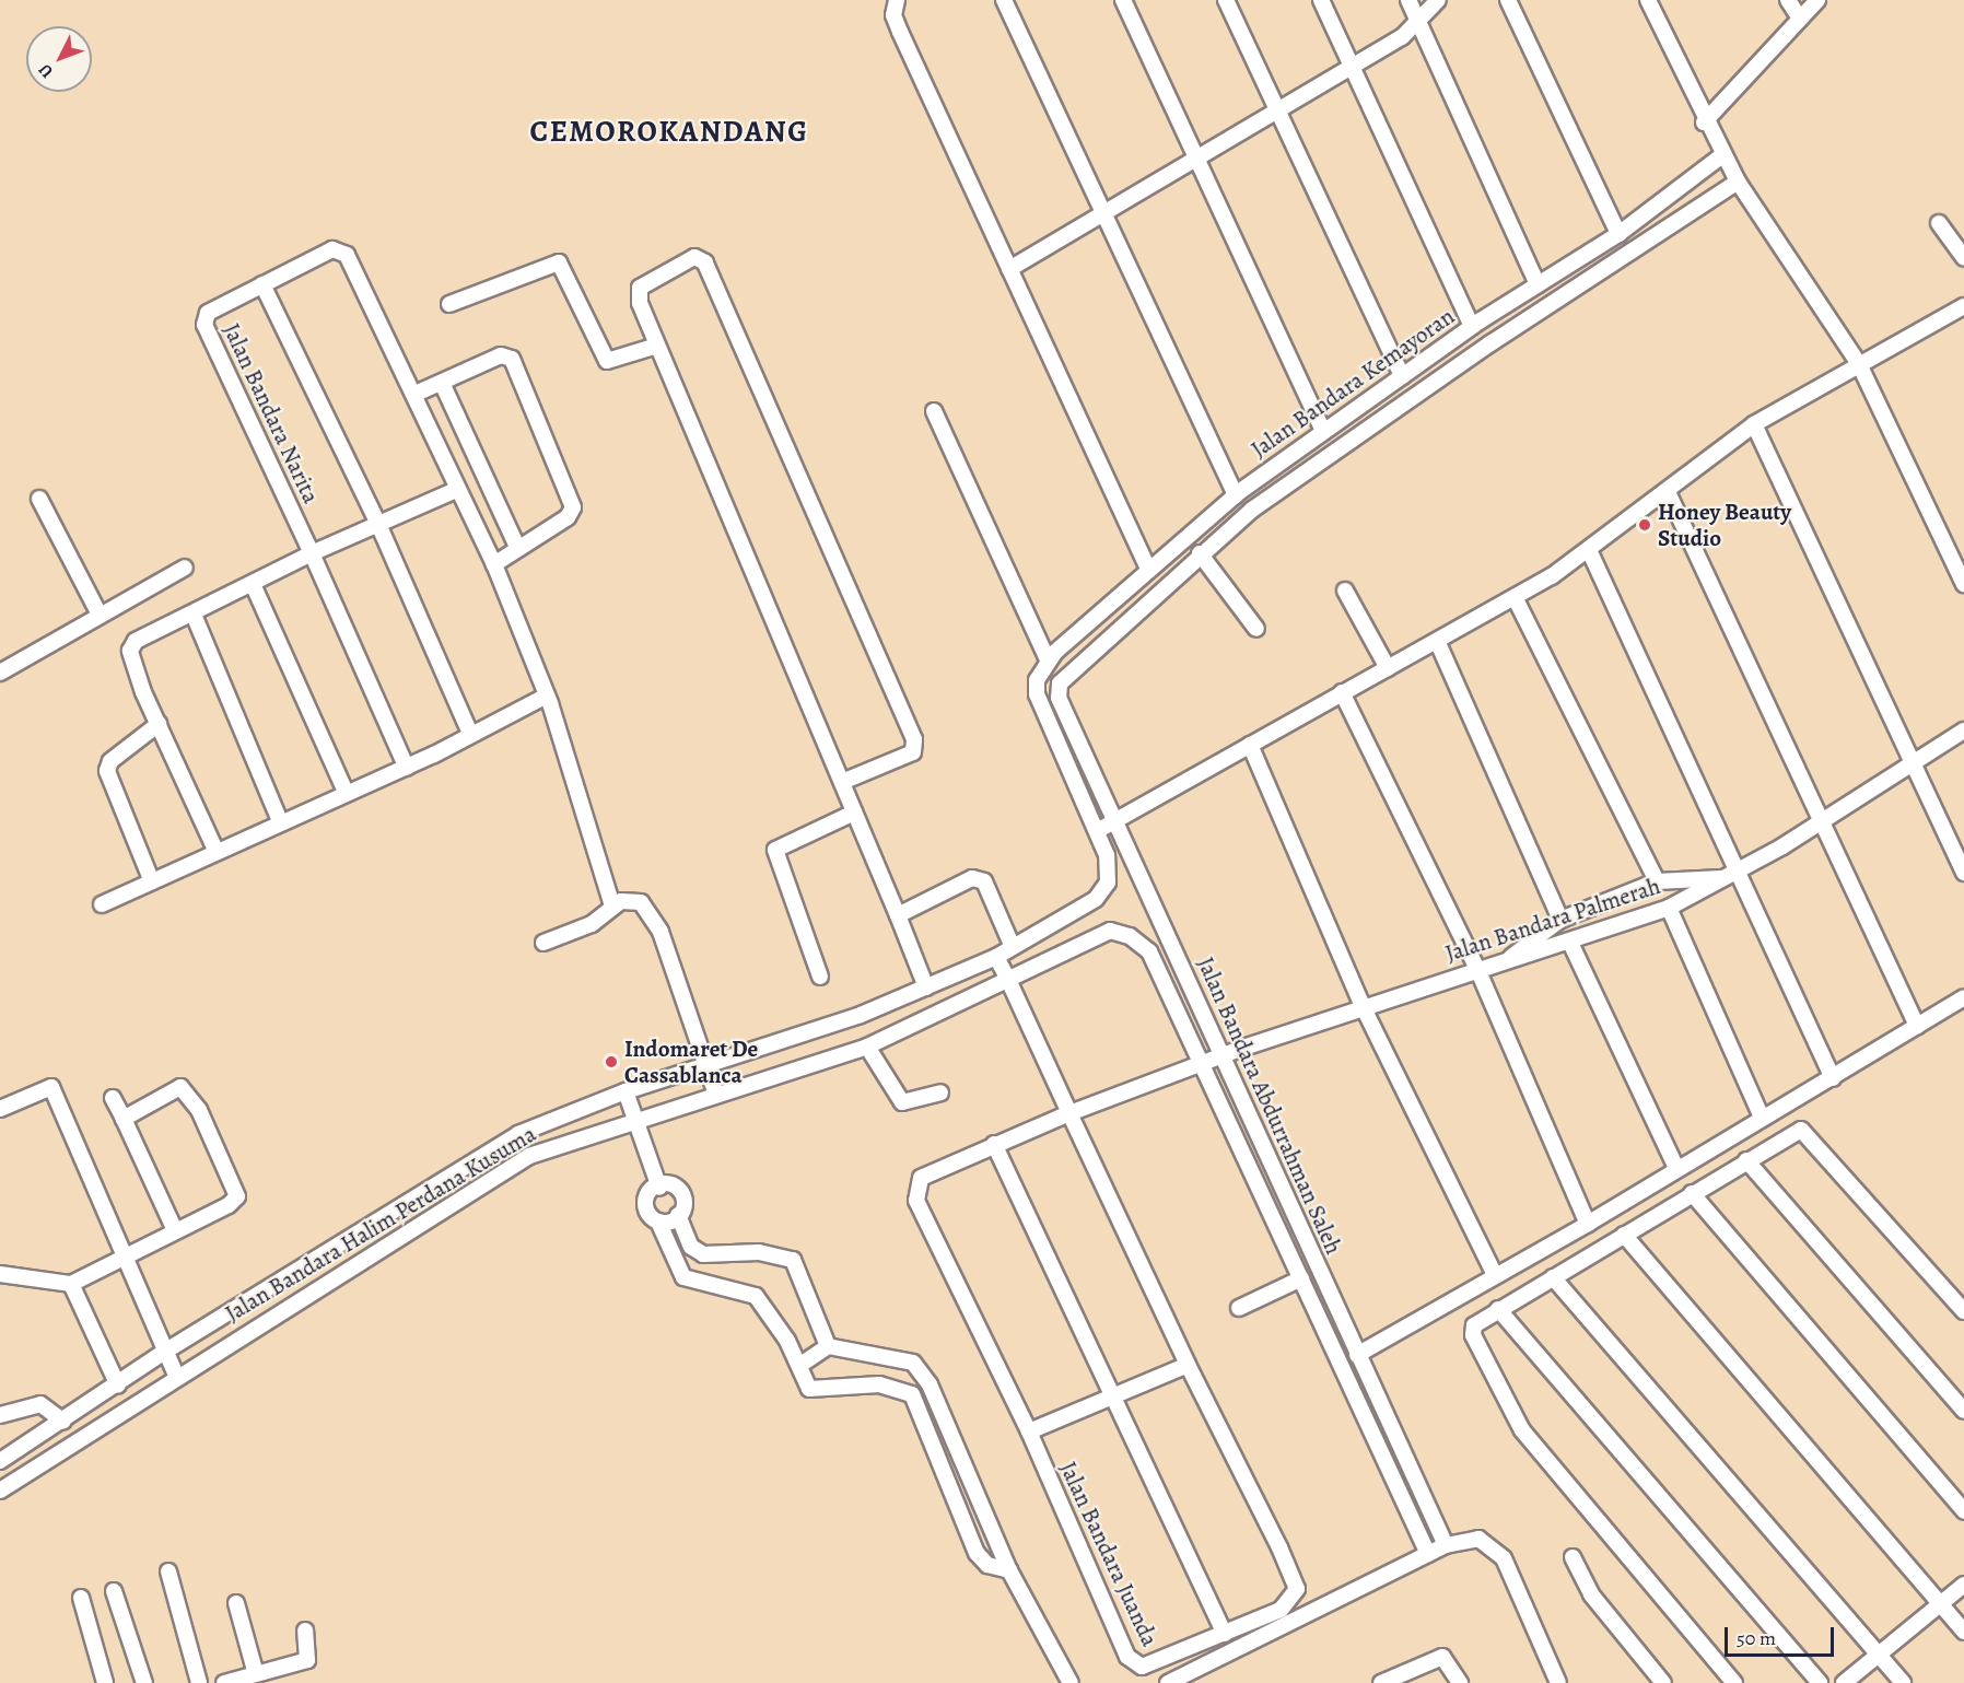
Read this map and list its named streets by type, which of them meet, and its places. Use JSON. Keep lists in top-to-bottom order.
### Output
{
  "streets": {
    "street": [
      "Jalan Bandara Kemayoran",
      "Jalan Bandara Narita",
      "Jalan Bandara Palmerah",
      "Jalan Bandara Abdurrahman Saleh",
      "Jalan Bandara Halim Perdana Kusuma",
      "Jalan Bandara Juanda"
    ]
  },
  "crossings": [
    ["Jalan Bandara Kemayoran", "Jalan Bandara Abdurrahman Saleh"],
    ["Jalan Bandara Palmerah", "Jalan Bandara Abdurrahman Saleh"],
    ["Jalan Bandara Palmerah", "Jalan Bandara Juanda"],
    ["Jalan Bandara Abdurrahman Saleh", "Jalan Bandara Halim Perdana Kusuma"],
    ["Jalan Bandara Abdurrahman Saleh", "Jalan Bandara Juanda"],
    ["Jalan Bandara Halim Perdana Kusuma", "Jalan Bandara Juanda"]
  ],
  "districts": ["CEMOROKANDANG"],
  "places": ["Honey Beauty Studio", "Indomaret De Cassablanca"],
  "scale_bar": "50 m",
  "north": "bottom left"
}
